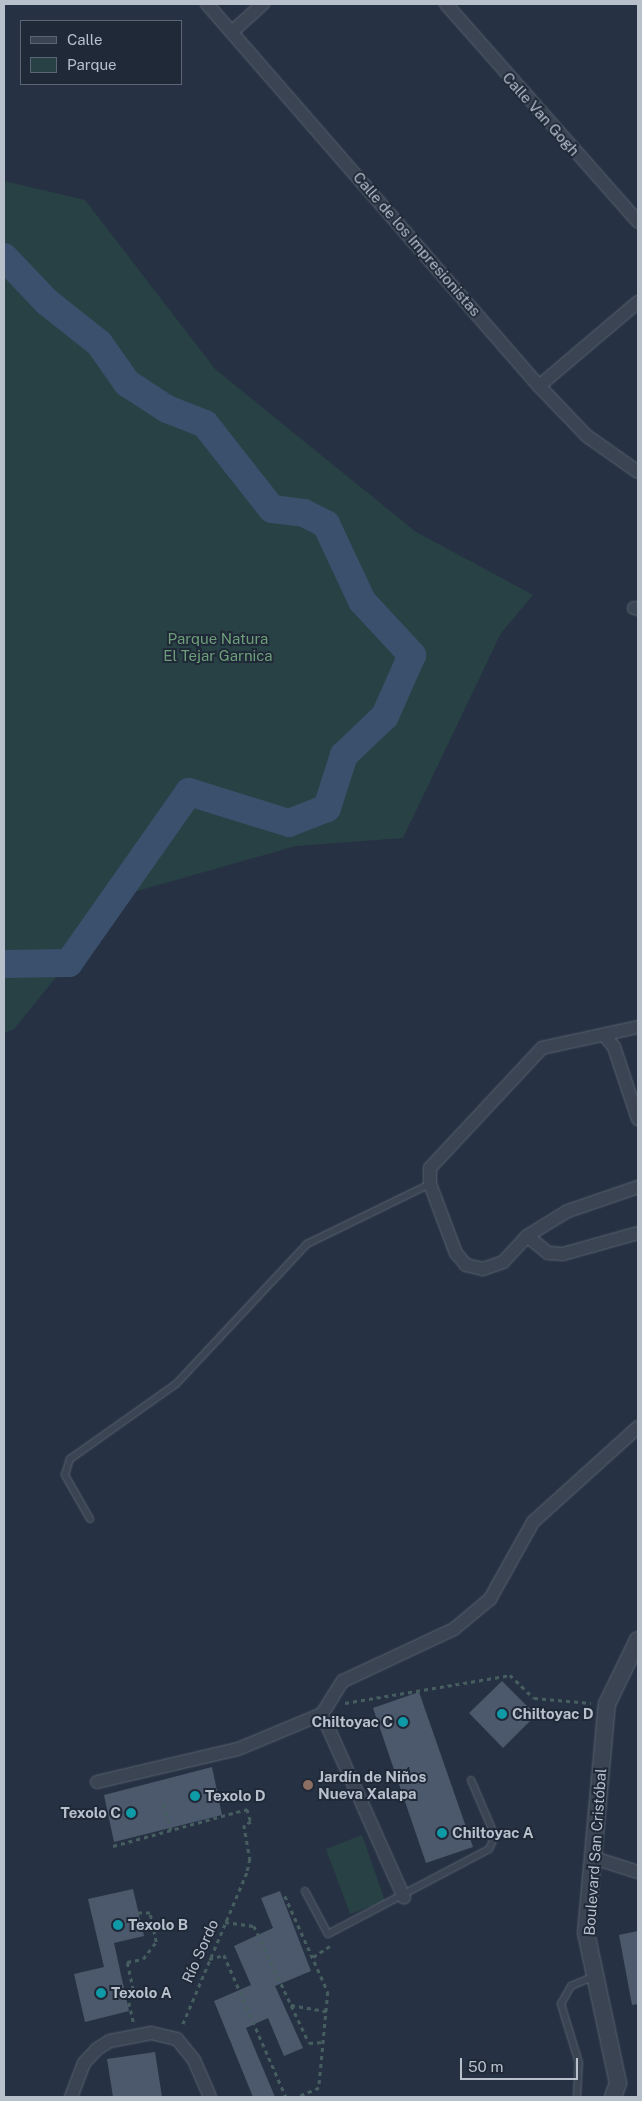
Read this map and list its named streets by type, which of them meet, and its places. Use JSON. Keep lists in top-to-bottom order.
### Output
{
  "streets": {
    "street": ["Calle Van Gogh", "Calle de los Impresionistas", "Boulevard San Cristóbal"],
    "path": ["Río Sordo"]
  },
  "parks": ["Parque Natura El Tejar Garnica"],
  "places": [
    "Chiltoyac D",
    "Chiltoyac C",
    "Jardín de Niños Nueva Xalapa",
    "Texolo D",
    "Texolo C",
    "Chiltoyac A",
    "Texolo B",
    "Texolo A"
  ],
  "legend": ["Calle", "Parque"],
  "scale_bar": "50 m"
}
